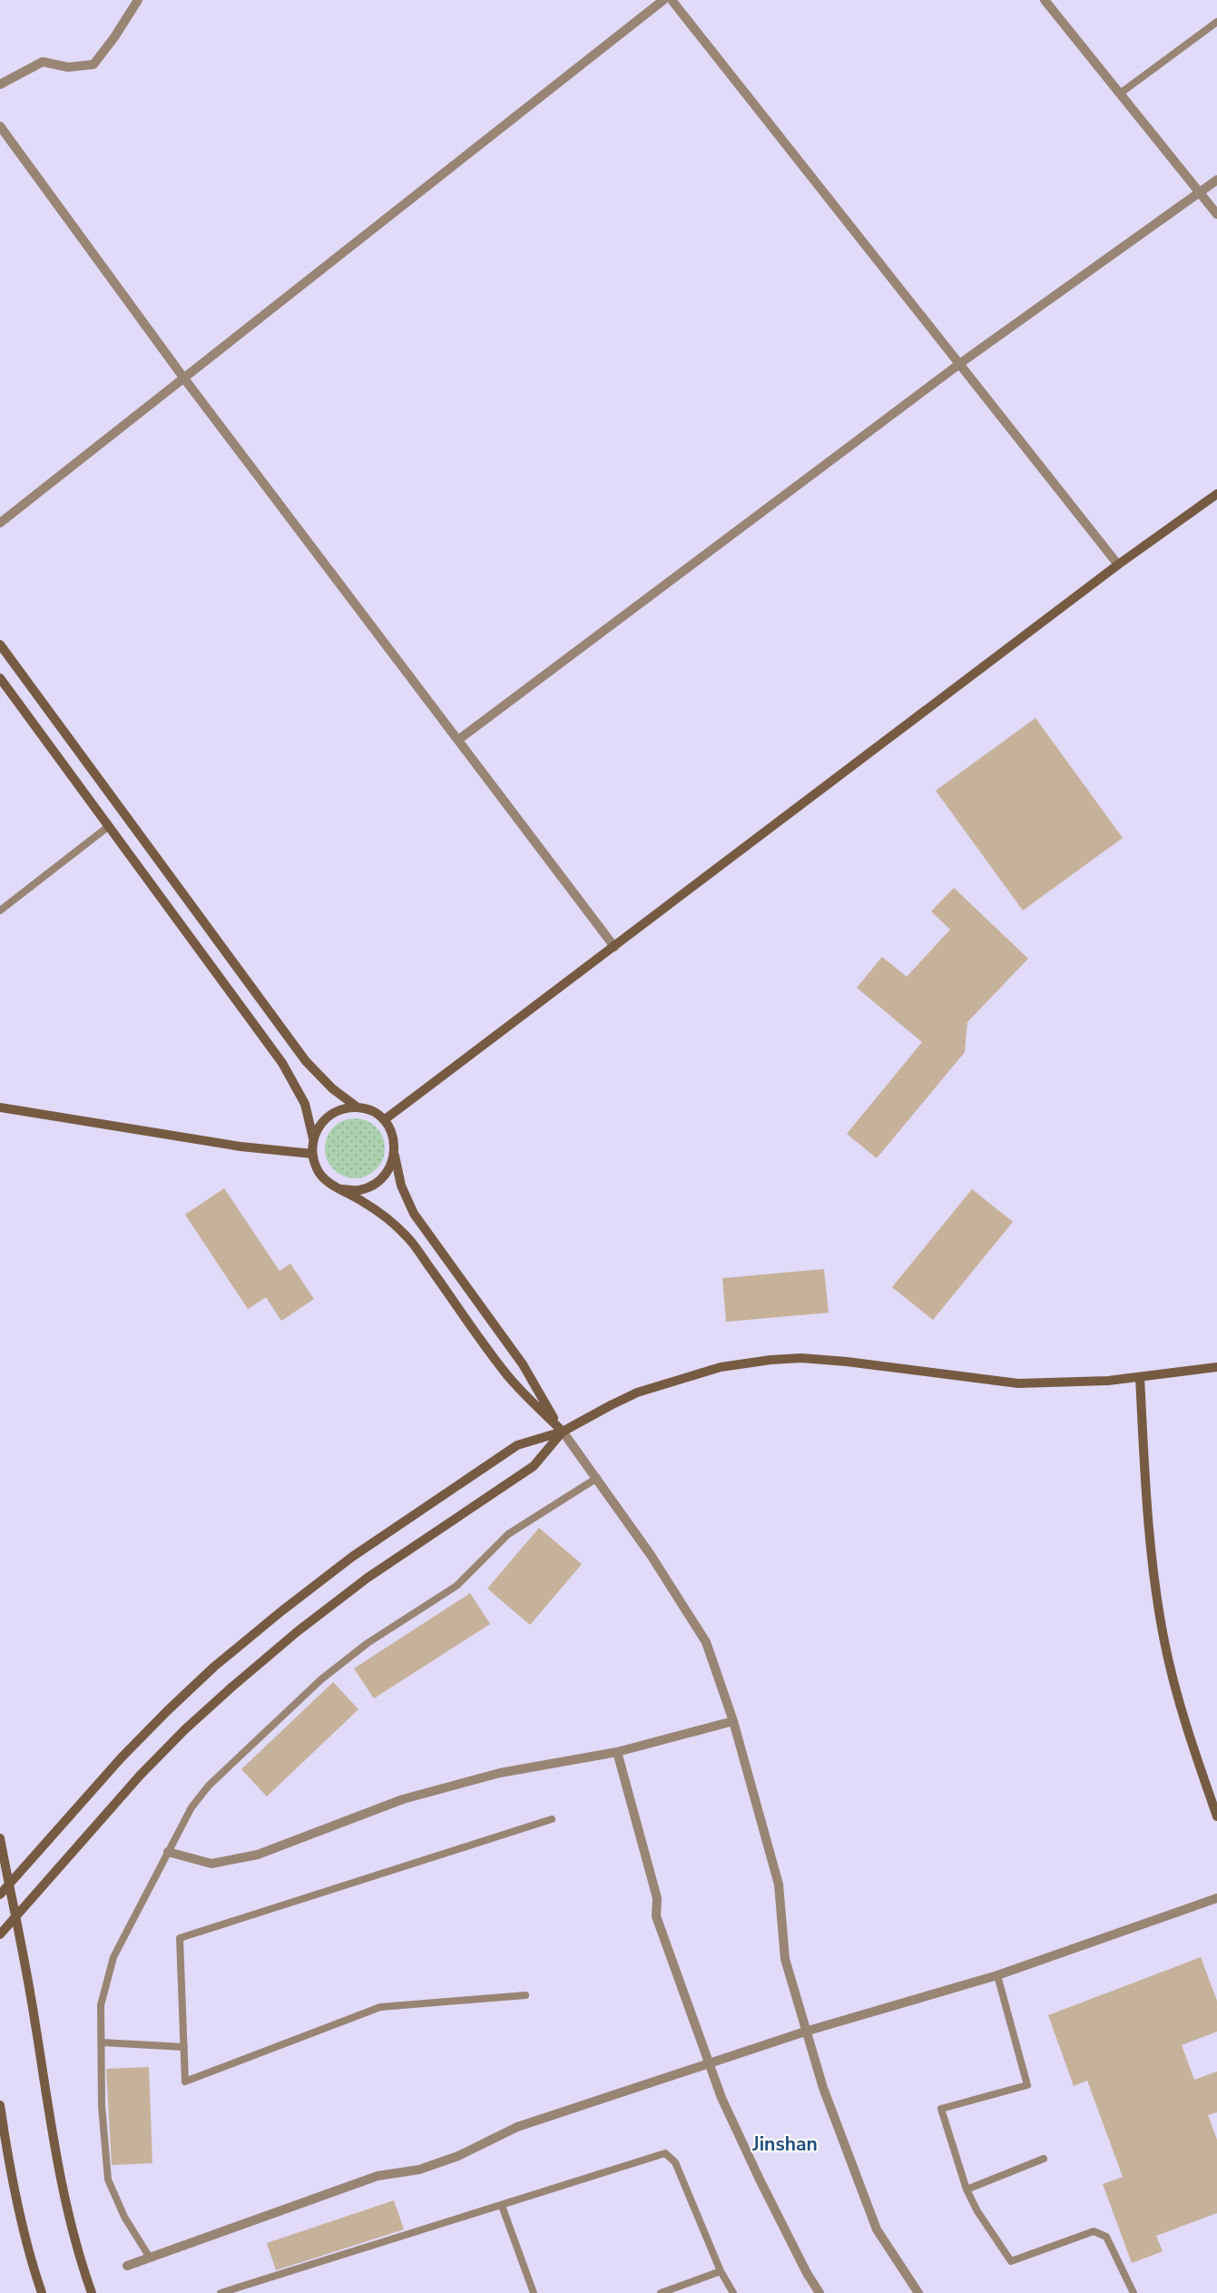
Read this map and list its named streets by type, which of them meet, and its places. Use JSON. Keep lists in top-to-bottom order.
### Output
{
  "districts": ["Jinshan"]
}
